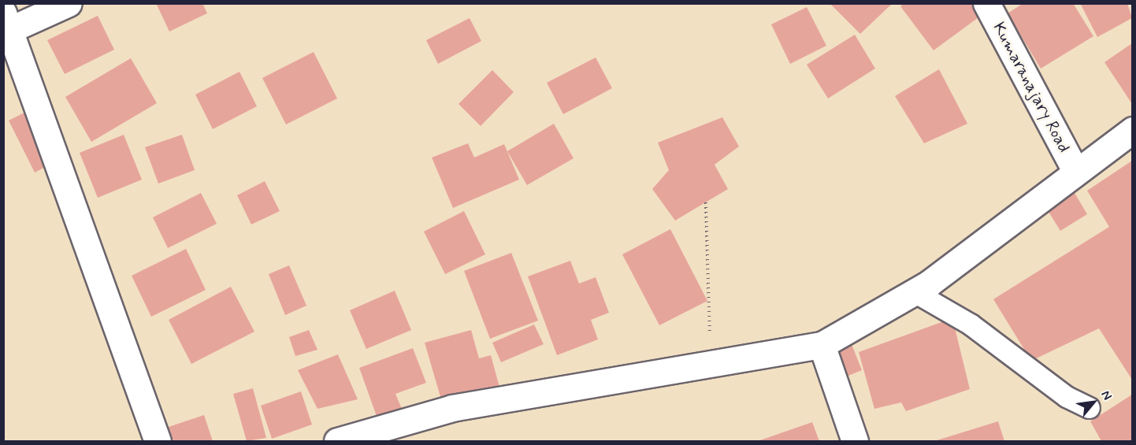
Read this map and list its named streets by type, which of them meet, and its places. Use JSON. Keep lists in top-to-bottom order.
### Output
{
  "streets": {
    "street": ["Kumaranajary Road"]
  },
  "north": "top right"
}
